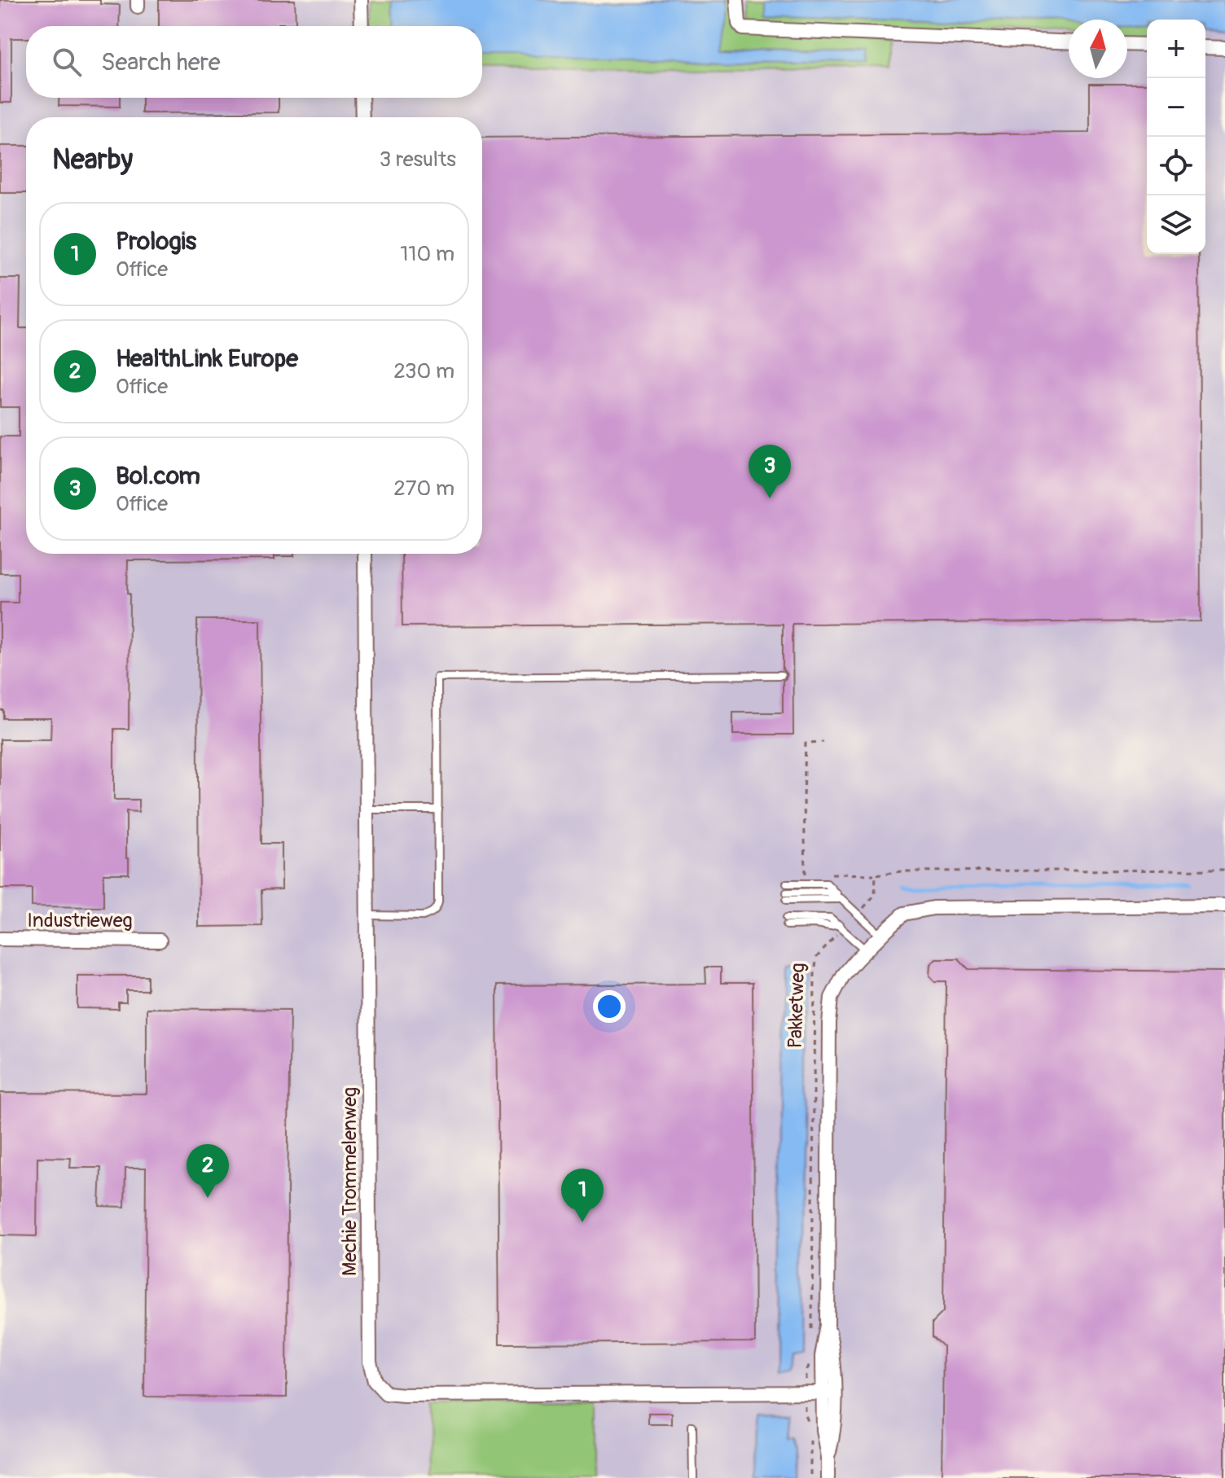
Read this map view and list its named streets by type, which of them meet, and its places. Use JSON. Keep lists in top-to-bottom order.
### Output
{
  "streets": {
    "street": ["Industrieweg", "Pakketweg", "Mechie Trommelenweg"]
  },
  "crossings": [
    ["Pakketweg", "Mechie Trommelenweg"]
  ],
  "north": "top",
  "page": {
    "map_buttons": ["+", "−"],
    "search": "Search here",
    "heading": ["Nearby", "3 results"],
    "list": [
      {
        "mark": "1",
        "name": "Prologis",
        "note": "Office",
        "value": "110 m"
      },
      {
        "mark": "2",
        "name": "HealthLink Europe",
        "note": "Office",
        "value": "230 m"
      },
      {
        "mark": "3",
        "name": "Bol.com",
        "note": "Office",
        "value": "270 m"
      }
    ],
    "pins": ["3", "2", "1"]
  }
}
